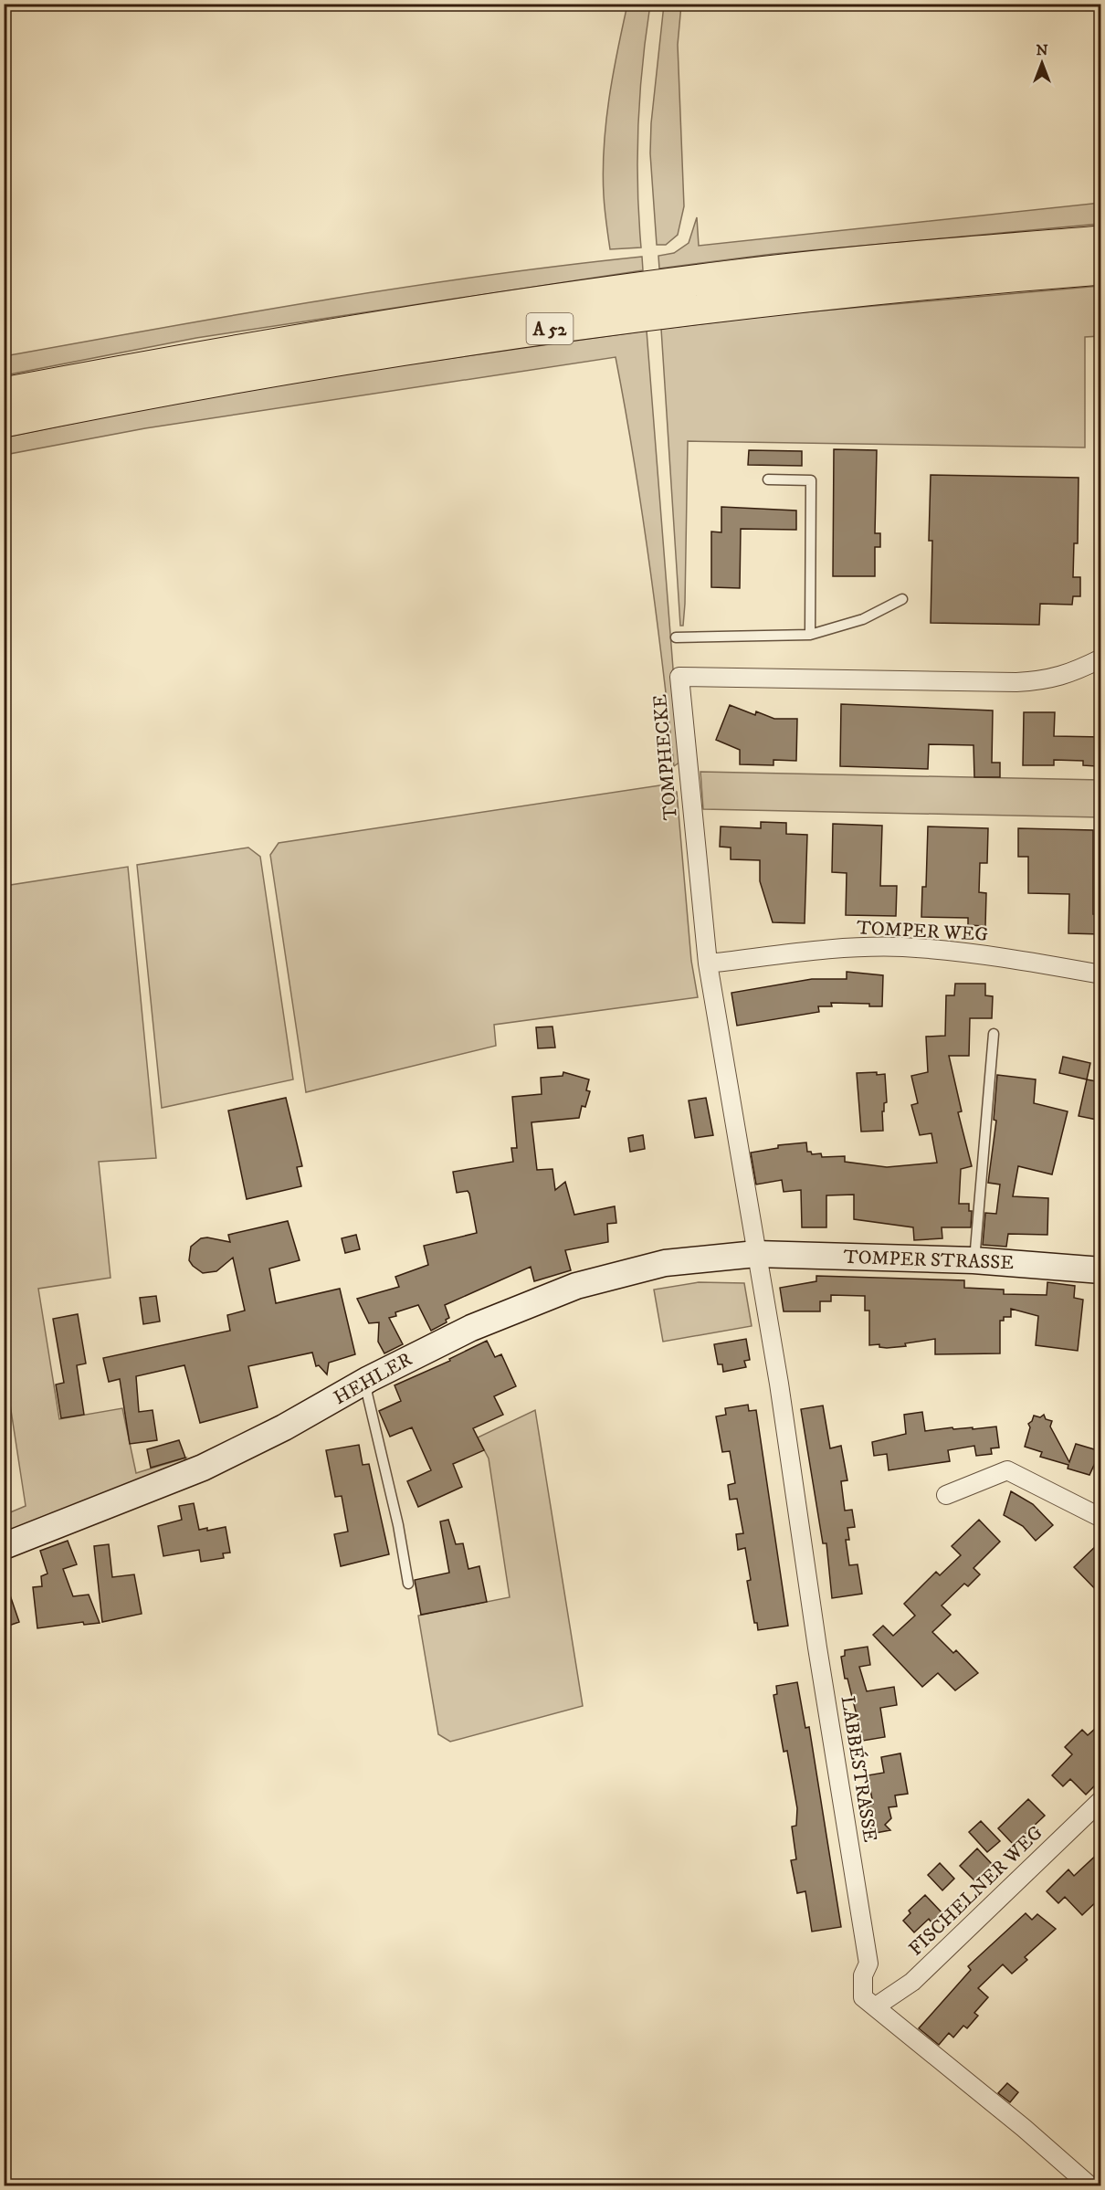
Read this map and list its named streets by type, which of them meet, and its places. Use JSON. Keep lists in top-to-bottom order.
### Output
{
  "streets": {
    "highway": ["A 52"],
    "main road": ["TOMPER STRASSE", "HEHLER"],
    "street": [
      "TOMPHECKE",
      "TOMPER WEG",
      "LABBÉSTRASSE",
      "FISCHELNER WEG"
    ]
  },
  "crossings": [
    ["TOMPHECKE", "TOMPER WEG"],
    ["TOMPHECKE", "TOMPER STRASSE"],
    ["TOMPHECKE", "HEHLER"],
    ["TOMPHECKE", "LABBÉSTRASSE"],
    ["TOMPER STRASSE", "HEHLER"],
    ["TOMPER STRASSE", "LABBÉSTRASSE"],
    ["HEHLER", "LABBÉSTRASSE"],
    ["LABBÉSTRASSE", "FISCHELNER WEG"]
  ],
  "north": "top"
}
